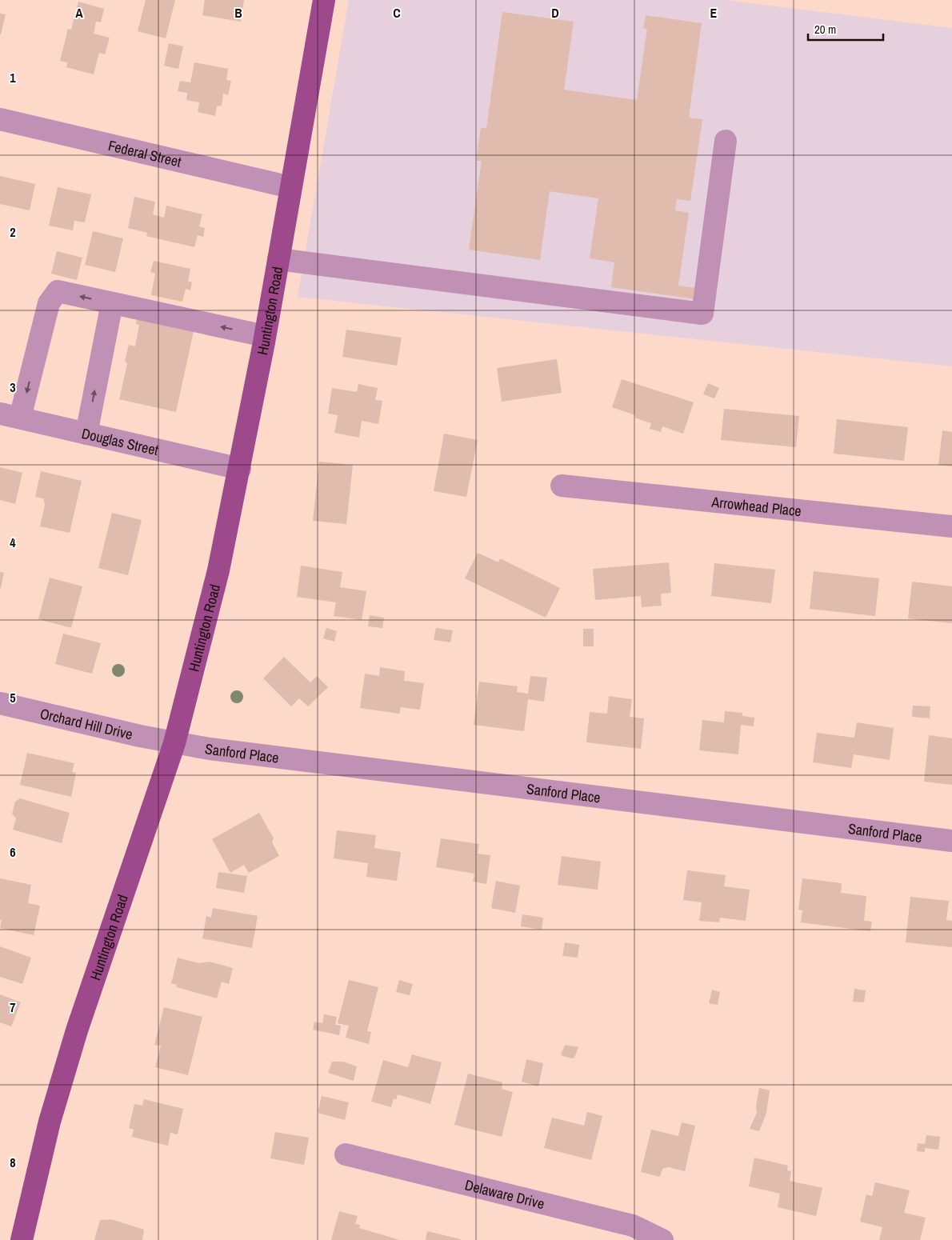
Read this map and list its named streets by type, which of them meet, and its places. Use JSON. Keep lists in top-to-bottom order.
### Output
{
  "streets": {
    "main road": ["Huntington Road"],
    "street": [
      "Federal Street",
      "Douglas Street",
      "Arrowhead Place",
      "Orchard Hill Drive",
      "Sanford Place",
      "Delaware Drive"
    ]
  },
  "crossings": [
    ["Federal Street", "Huntington Road"],
    ["Huntington Road", "Douglas Street"],
    ["Huntington Road", "Orchard Hill Drive"],
    ["Huntington Road", "Sanford Place"],
    ["Orchard Hill Drive", "Sanford Place"]
  ],
  "scale_bar": "20 m",
  "grid": {
    "columns": [
      "A",
      "B",
      "C",
      "D",
      "E"
    ],
    "rows": [
      "1",
      "2",
      "3",
      "4",
      "5",
      "6",
      "7",
      "8"
    ]
  }
}
